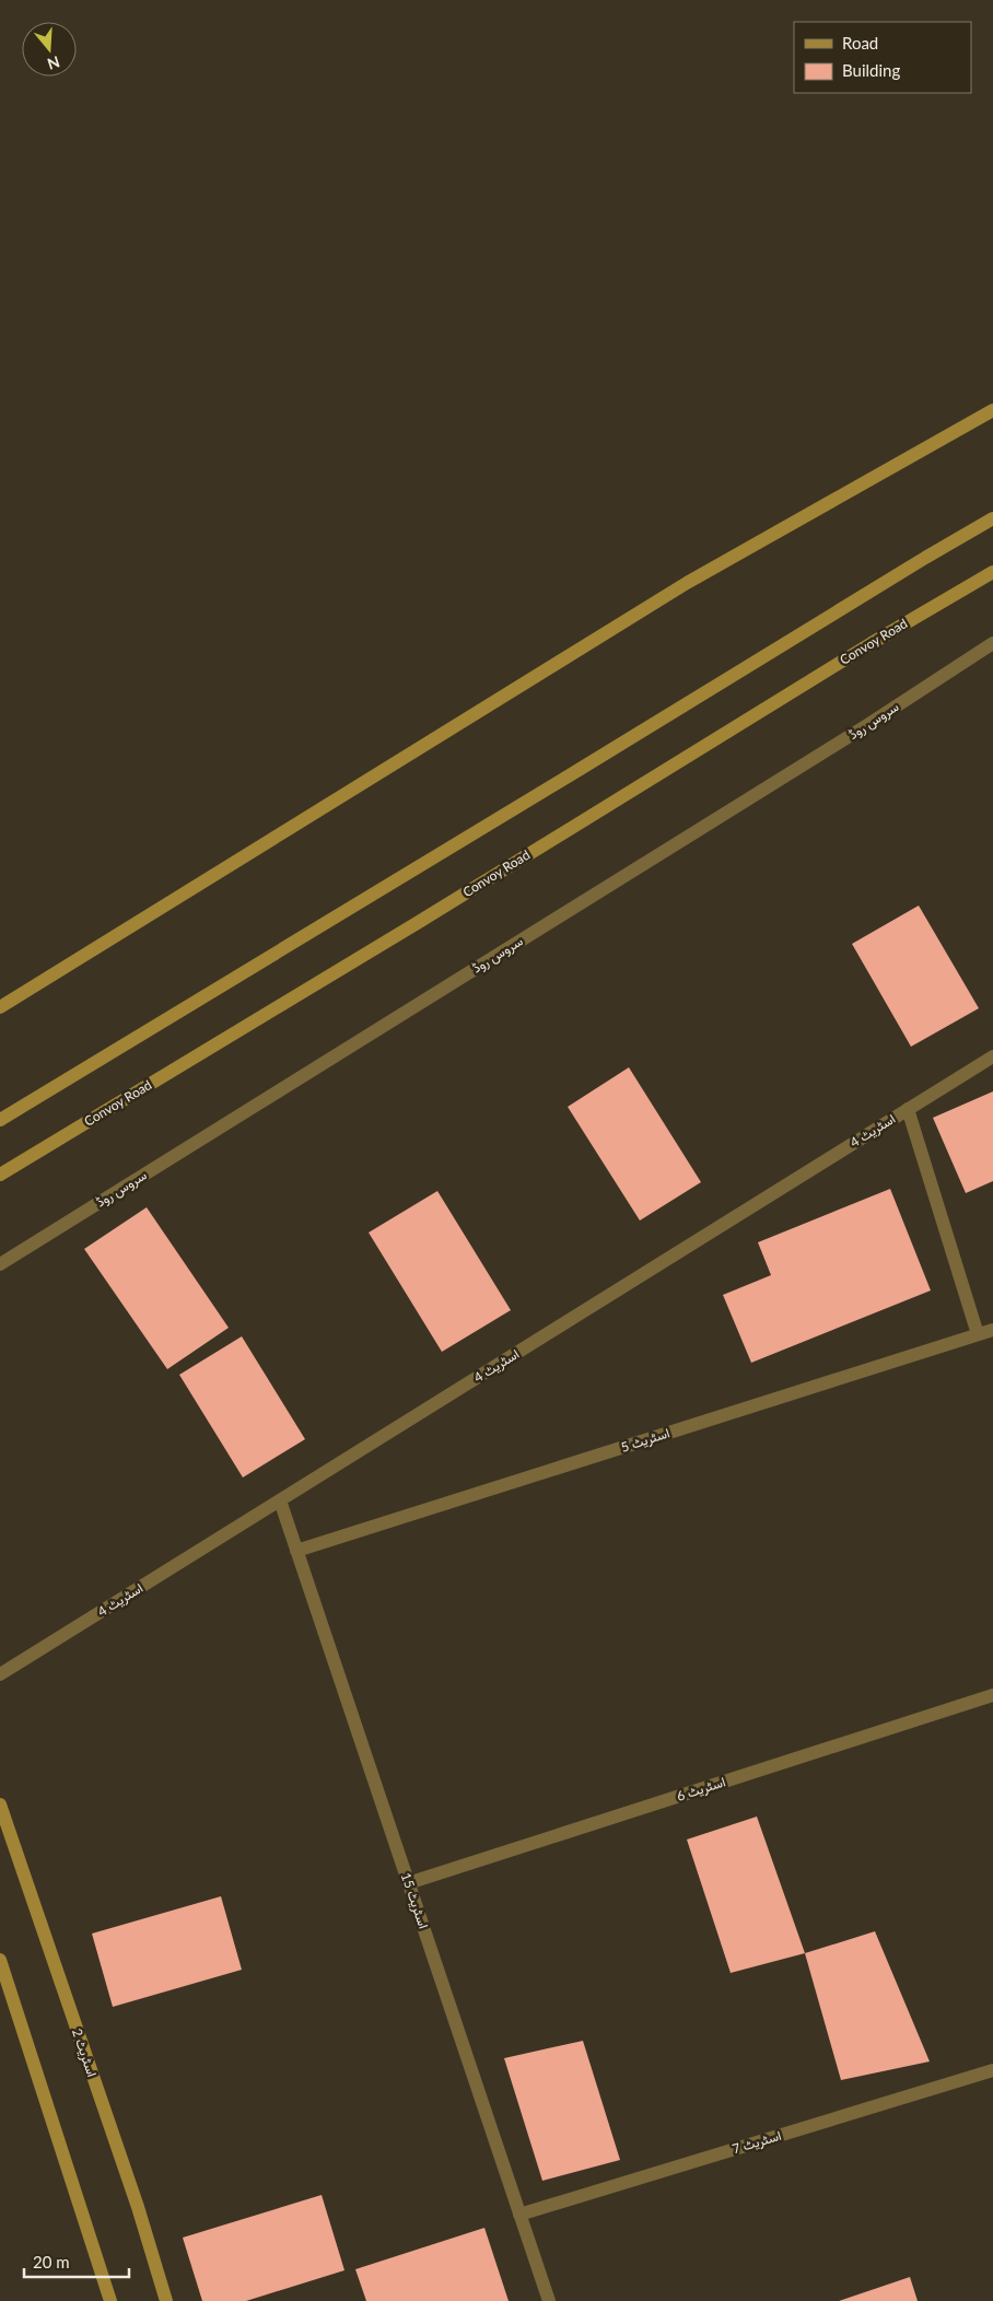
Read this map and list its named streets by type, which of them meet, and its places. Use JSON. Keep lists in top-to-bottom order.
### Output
{
  "streets": {
    "street": [
      "Convoy Road",
      "سروس روڈ",
      "اسٹریٹ 4",
      "اسٹریٹ 5",
      "اسٹریٹ 6",
      "اسٹریٹ 15",
      "اسٹریٹ 2",
      "اسٹریٹ 7"
    ]
  },
  "crossings": [
    ["اسٹریٹ 4", "اسٹریٹ 15"],
    ["اسٹریٹ 5", "اسٹریٹ 15"],
    ["اسٹریٹ 6", "اسٹریٹ 15"],
    ["اسٹریٹ 15", "اسٹریٹ 7"]
  ],
  "legend": ["Road", "Building"],
  "scale_bar": "20 m",
  "north": "bottom"
}
